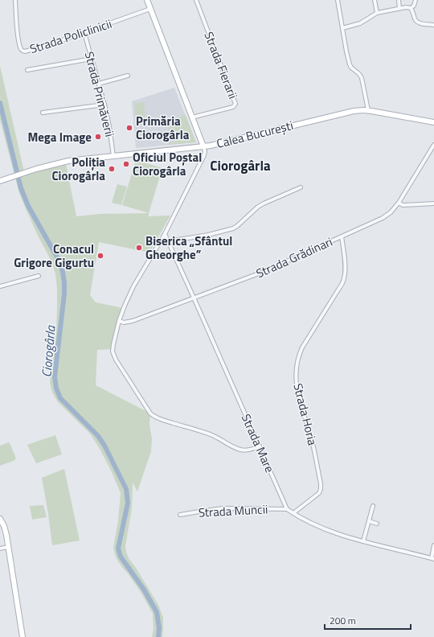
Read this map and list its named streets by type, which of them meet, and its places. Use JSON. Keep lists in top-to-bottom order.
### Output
{
  "streets": {
    "main road": ["Calea București"],
    "street": [
      "Strada Policlinicii",
      "Strada Fierarii",
      "Strada Primăverii",
      "Strada Grădinari",
      "Strada Horia",
      "Strada Mare",
      "Strada Muncii"
    ]
  },
  "crossings": [
    ["Strada Policlinicii", "Strada Primăverii"],
    ["Strada Primăverii", "Calea București"],
    ["Strada Grădinari", "Strada Horia"],
    ["Strada Grădinari", "Strada Mare"],
    ["Strada Mare", "Strada Muncii"]
  ],
  "districts": ["Ciorogârla"],
  "water": ["Ciorogârla"],
  "places": [
    "Primăria Ciorogârla",
    "Mega Image",
    "Oficiul Poștal Ciorogârla",
    "Poliția Ciorogârla",
    "Biserica „Sfântul Gheorghe”",
    "Conacul Grigore Gigurtu"
  ],
  "scale_bar": "200 m"
}
